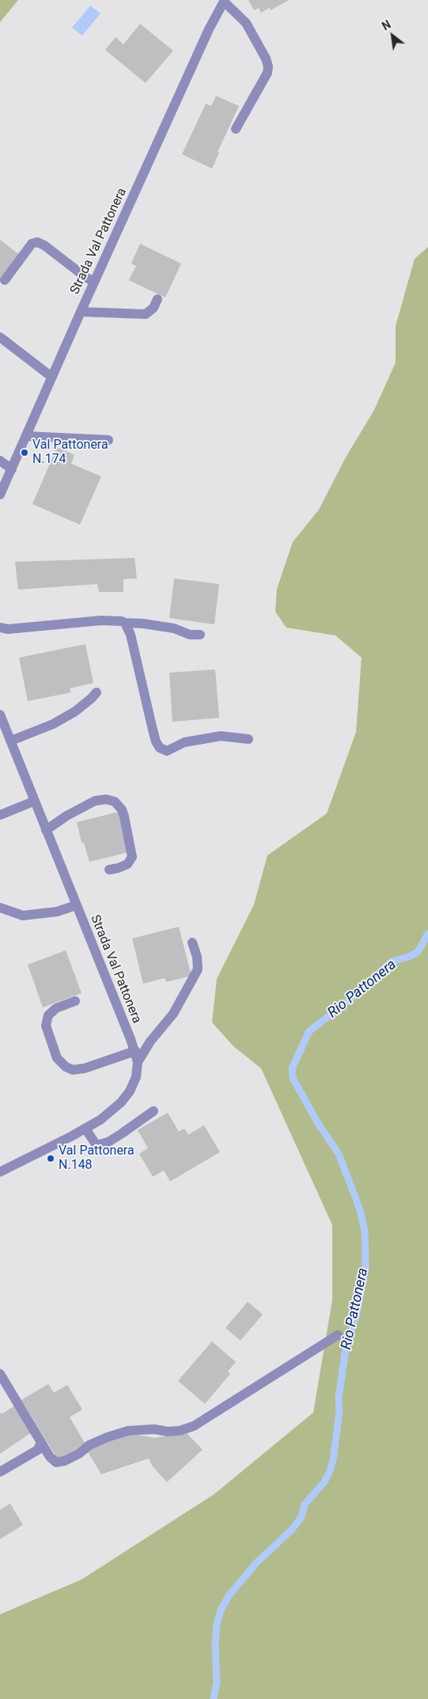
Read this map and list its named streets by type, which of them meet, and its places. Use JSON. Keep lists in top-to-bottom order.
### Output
{
  "streets": {
    "street": ["Strada Val Pattonera"]
  },
  "water": ["Rio Pattonera"],
  "places": ["Val Pattonera N.174", "Val Pattonera N.148"],
  "north": "top left"
}
